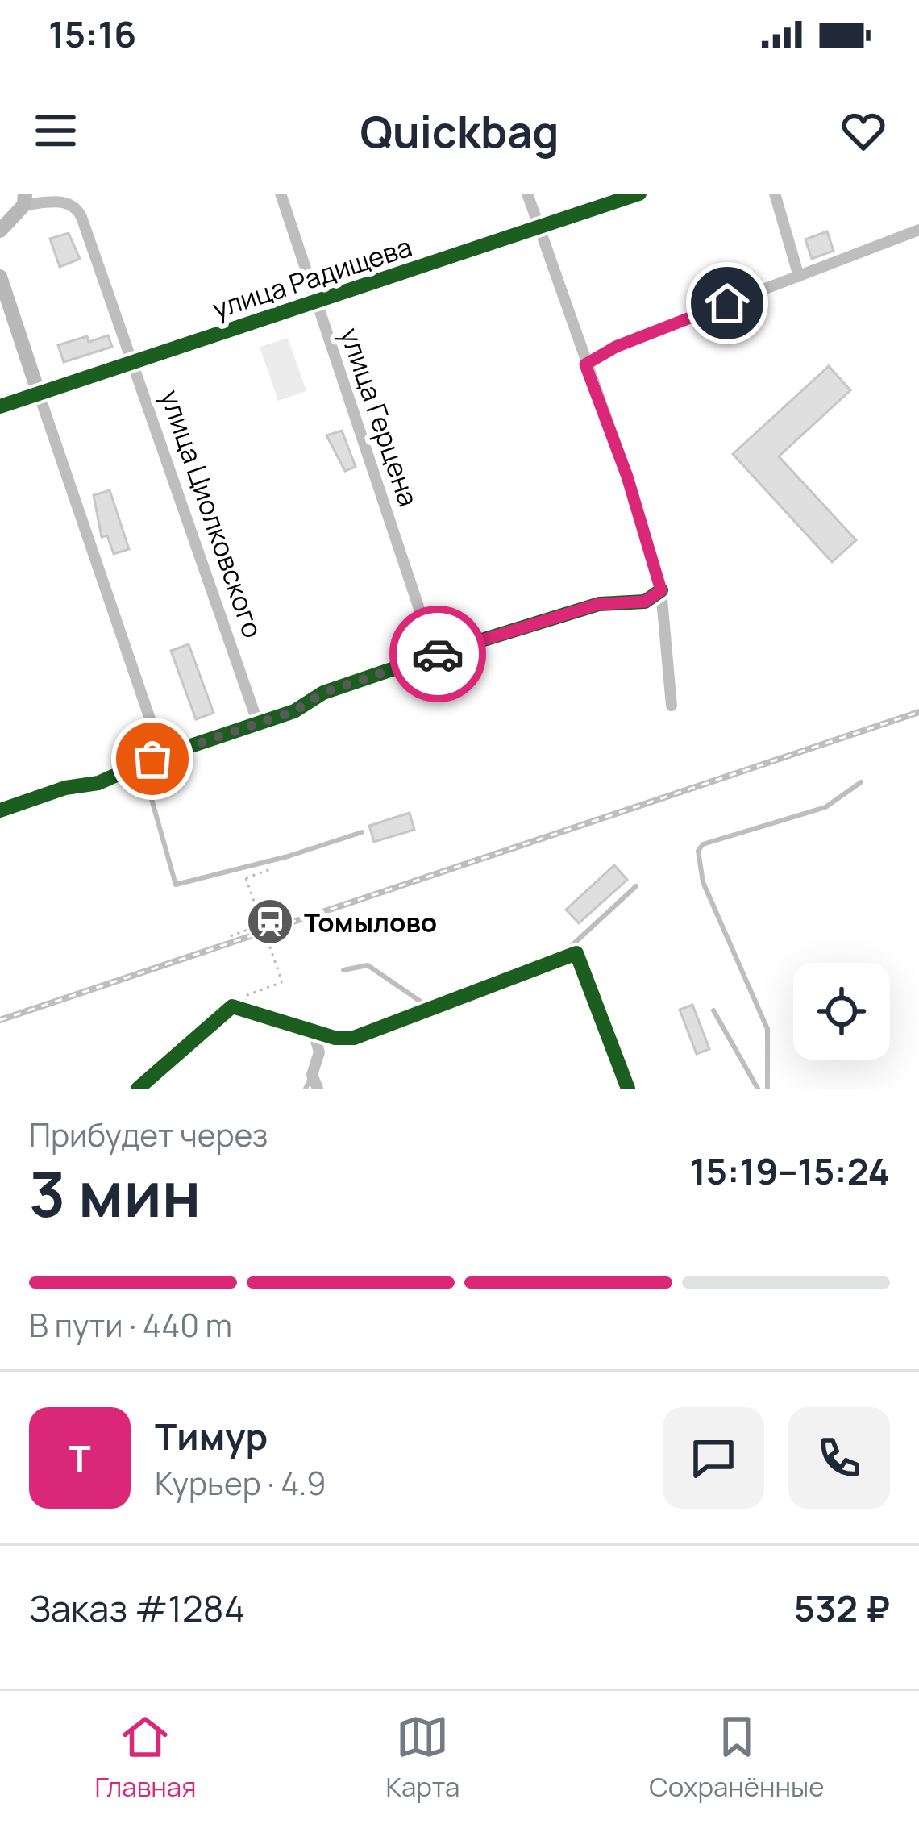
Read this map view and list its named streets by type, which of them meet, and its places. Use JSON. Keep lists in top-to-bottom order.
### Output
{
  "streets": {
    "street": ["улица Радищева", "улица Герцена", "улица Циолковского"]
  },
  "crossings": [
    ["улица Радищева", "улица Герцена"],
    ["улица Радищева", "улица Циолковского"]
  ],
  "places": {
    "station": ["Томылово"]
  },
  "page": {
    "status": "15:16",
    "header": "Quickbag",
    "heading": ["3 мин", "Прибудет через", "15:19–15:24"],
    "panel": [
      "Тимур",
      "Курьер · 4.9",
      "Заказ #1284",
      "532 ₽"
    ],
    "bar": "В пути · 440 m",
    "round": "Т",
    "tabs": ["Главная", "Карта", "Сохранённые"]
  }
}
